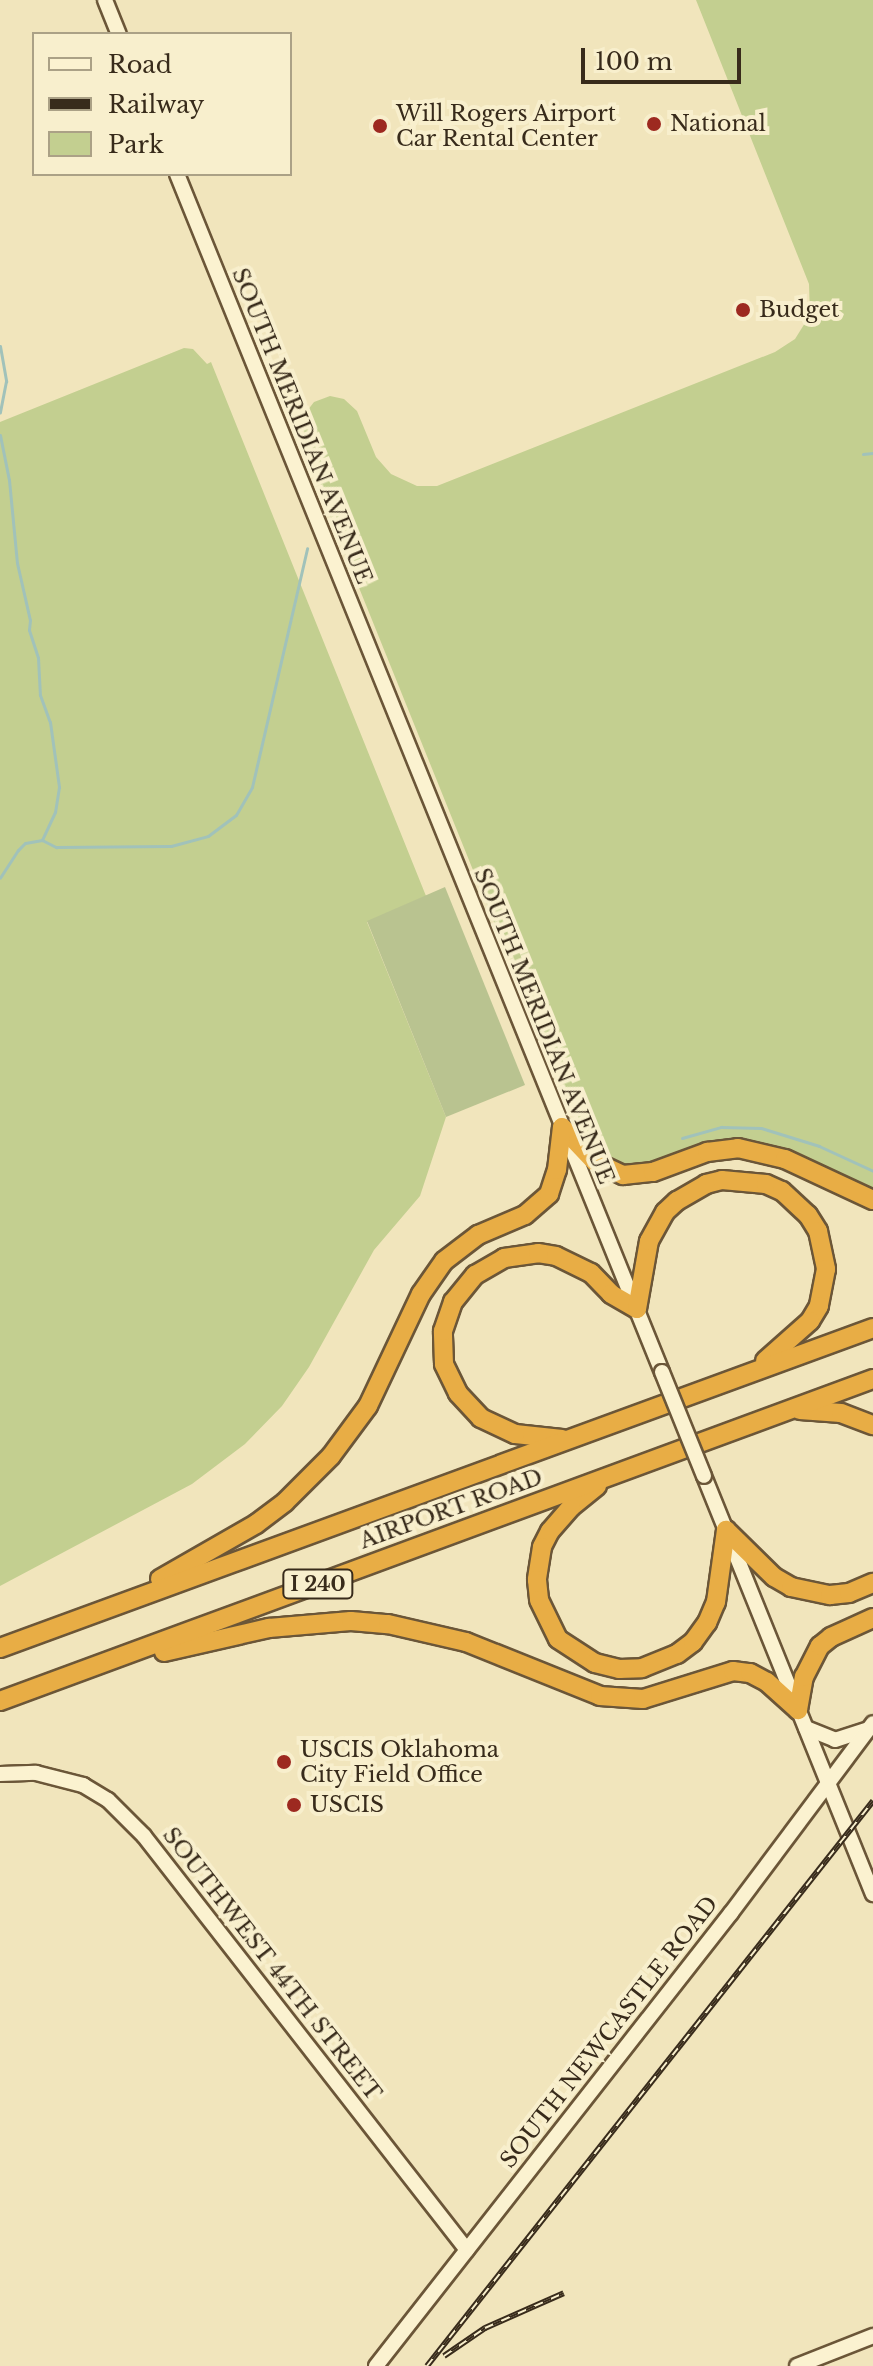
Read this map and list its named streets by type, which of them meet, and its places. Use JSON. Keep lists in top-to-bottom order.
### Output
{
  "streets": {
    "highway": ["AIRPORT ROAD", "I 240"],
    "main road": ["SOUTH MERIDIAN AVENUE", "SOUTHWEST 44TH STREET", "SOUTH NEWCASTLE ROAD"]
  },
  "crossings": [
    ["SOUTH MERIDIAN AVENUE", "SOUTH NEWCASTLE ROAD"],
    ["SOUTHWEST 44TH STREET", "SOUTH NEWCASTLE ROAD"]
  ],
  "places": [
    "National",
    "Will Rogers Airport Car Rental Center",
    "Budget",
    "USCIS Oklahoma City Field Office",
    "USCIS"
  ],
  "legend": ["Road", "Railway", "Park"],
  "scale_bar": "100 m"
}
